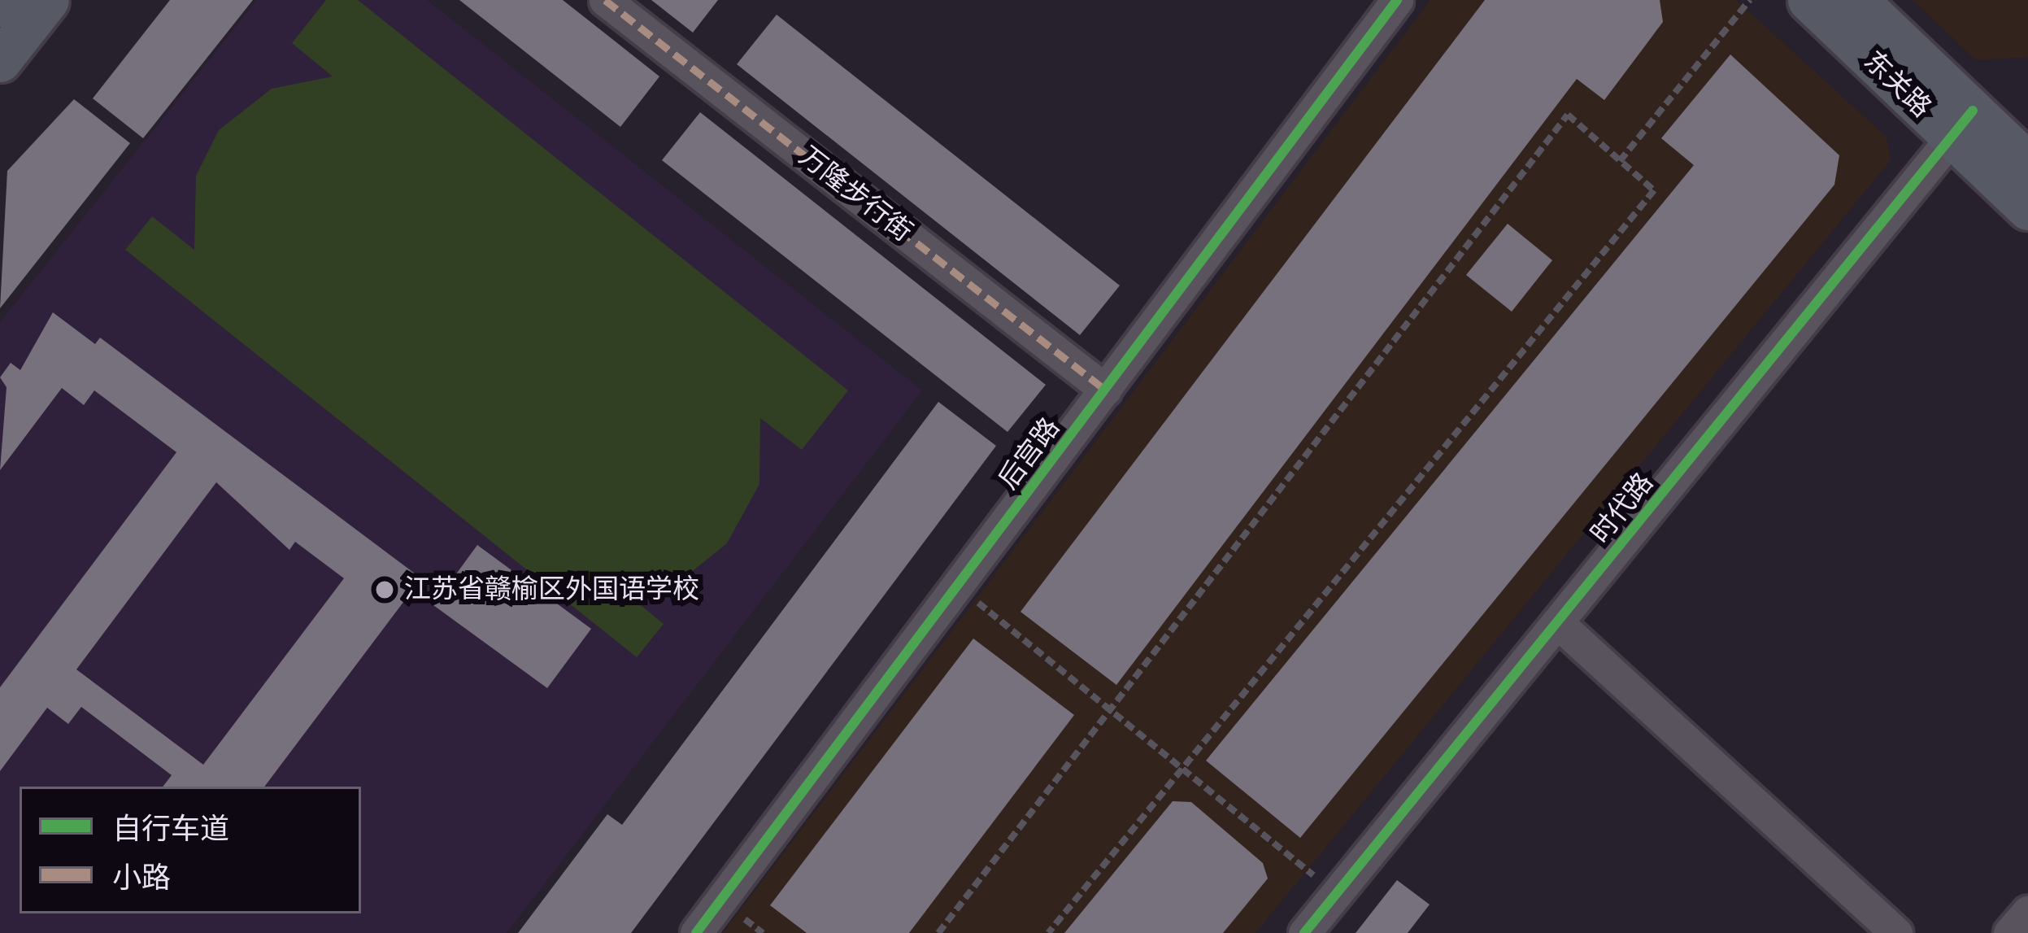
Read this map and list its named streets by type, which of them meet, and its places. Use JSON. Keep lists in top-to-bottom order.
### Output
{
  "streets": {
    "main road": ["东关路"],
    "street": ["万隆步行街", "后宫路", "时代路"]
  },
  "crossings": [
    ["东关路", "时代路"],
    ["万隆步行街", "后宫路"]
  ],
  "places": ["江苏省赣榆区外国语学校"],
  "legend": ["自行车道", "小路"]
}
